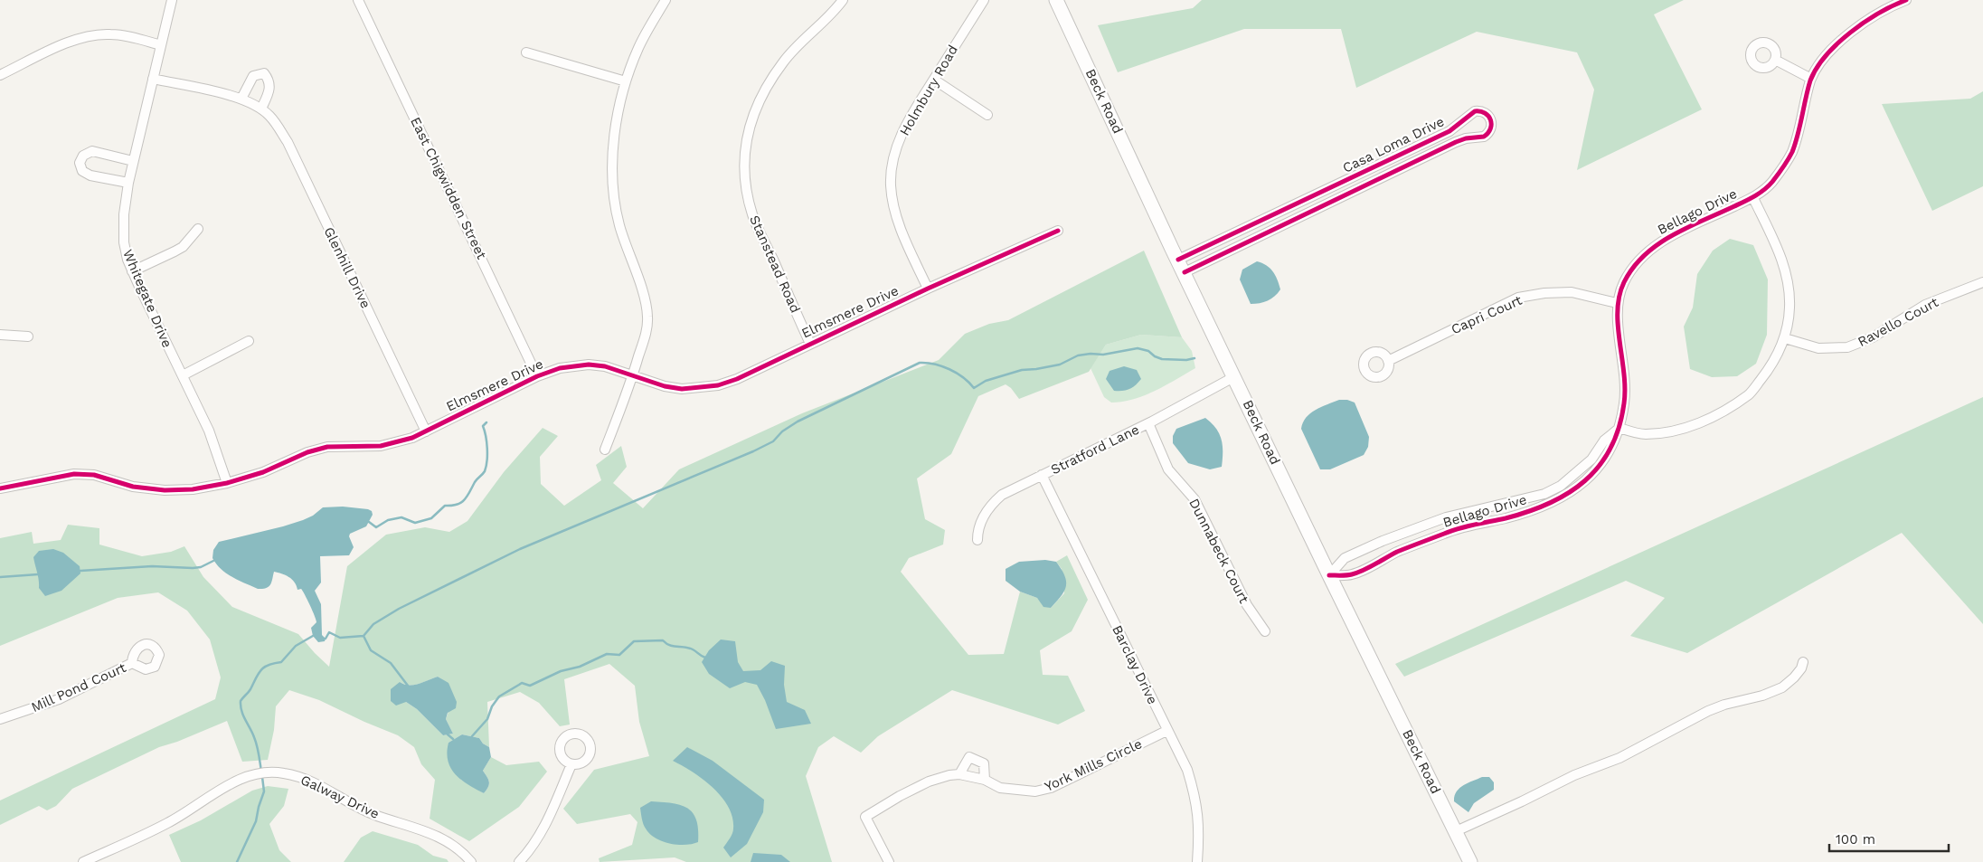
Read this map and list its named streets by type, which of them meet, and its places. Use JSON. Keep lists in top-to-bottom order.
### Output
{
  "streets": {
    "main road": ["Beck Road"],
    "street": [
      "Holmbury Road",
      "Casa Loma Drive",
      "East Chigwidden Street",
      "Bellago Drive",
      "Stanstead Road",
      "Glenhill Drive",
      "Whitegate Drive",
      "Elmsmere Drive",
      "Capri Court",
      "Ravello Court",
      "Stratford Lane",
      "Dunnabeck Court",
      "Barclay Drive",
      "Mill Pond Court",
      "York Mills Circle",
      "Galway Drive"
    ]
  },
  "crossings": [
    ["Holmbury Road", "Elmsmere Drive"],
    ["Beck Road", "Casa Loma Drive"],
    ["Beck Road", "Bellago Drive"],
    ["Beck Road", "Stratford Lane"],
    ["East Chigwidden Street", "Elmsmere Drive"],
    ["Bellago Drive", "Capri Court"],
    ["Stanstead Road", "Elmsmere Drive"],
    ["Glenhill Drive", "Whitegate Drive"],
    ["Glenhill Drive", "Elmsmere Drive"],
    ["Whitegate Drive", "Elmsmere Drive"],
    ["Stratford Lane", "Dunnabeck Court"],
    ["Stratford Lane", "Barclay Drive"],
    ["Barclay Drive", "York Mills Circle"]
  ],
  "scale_bar": "100 m"
}
